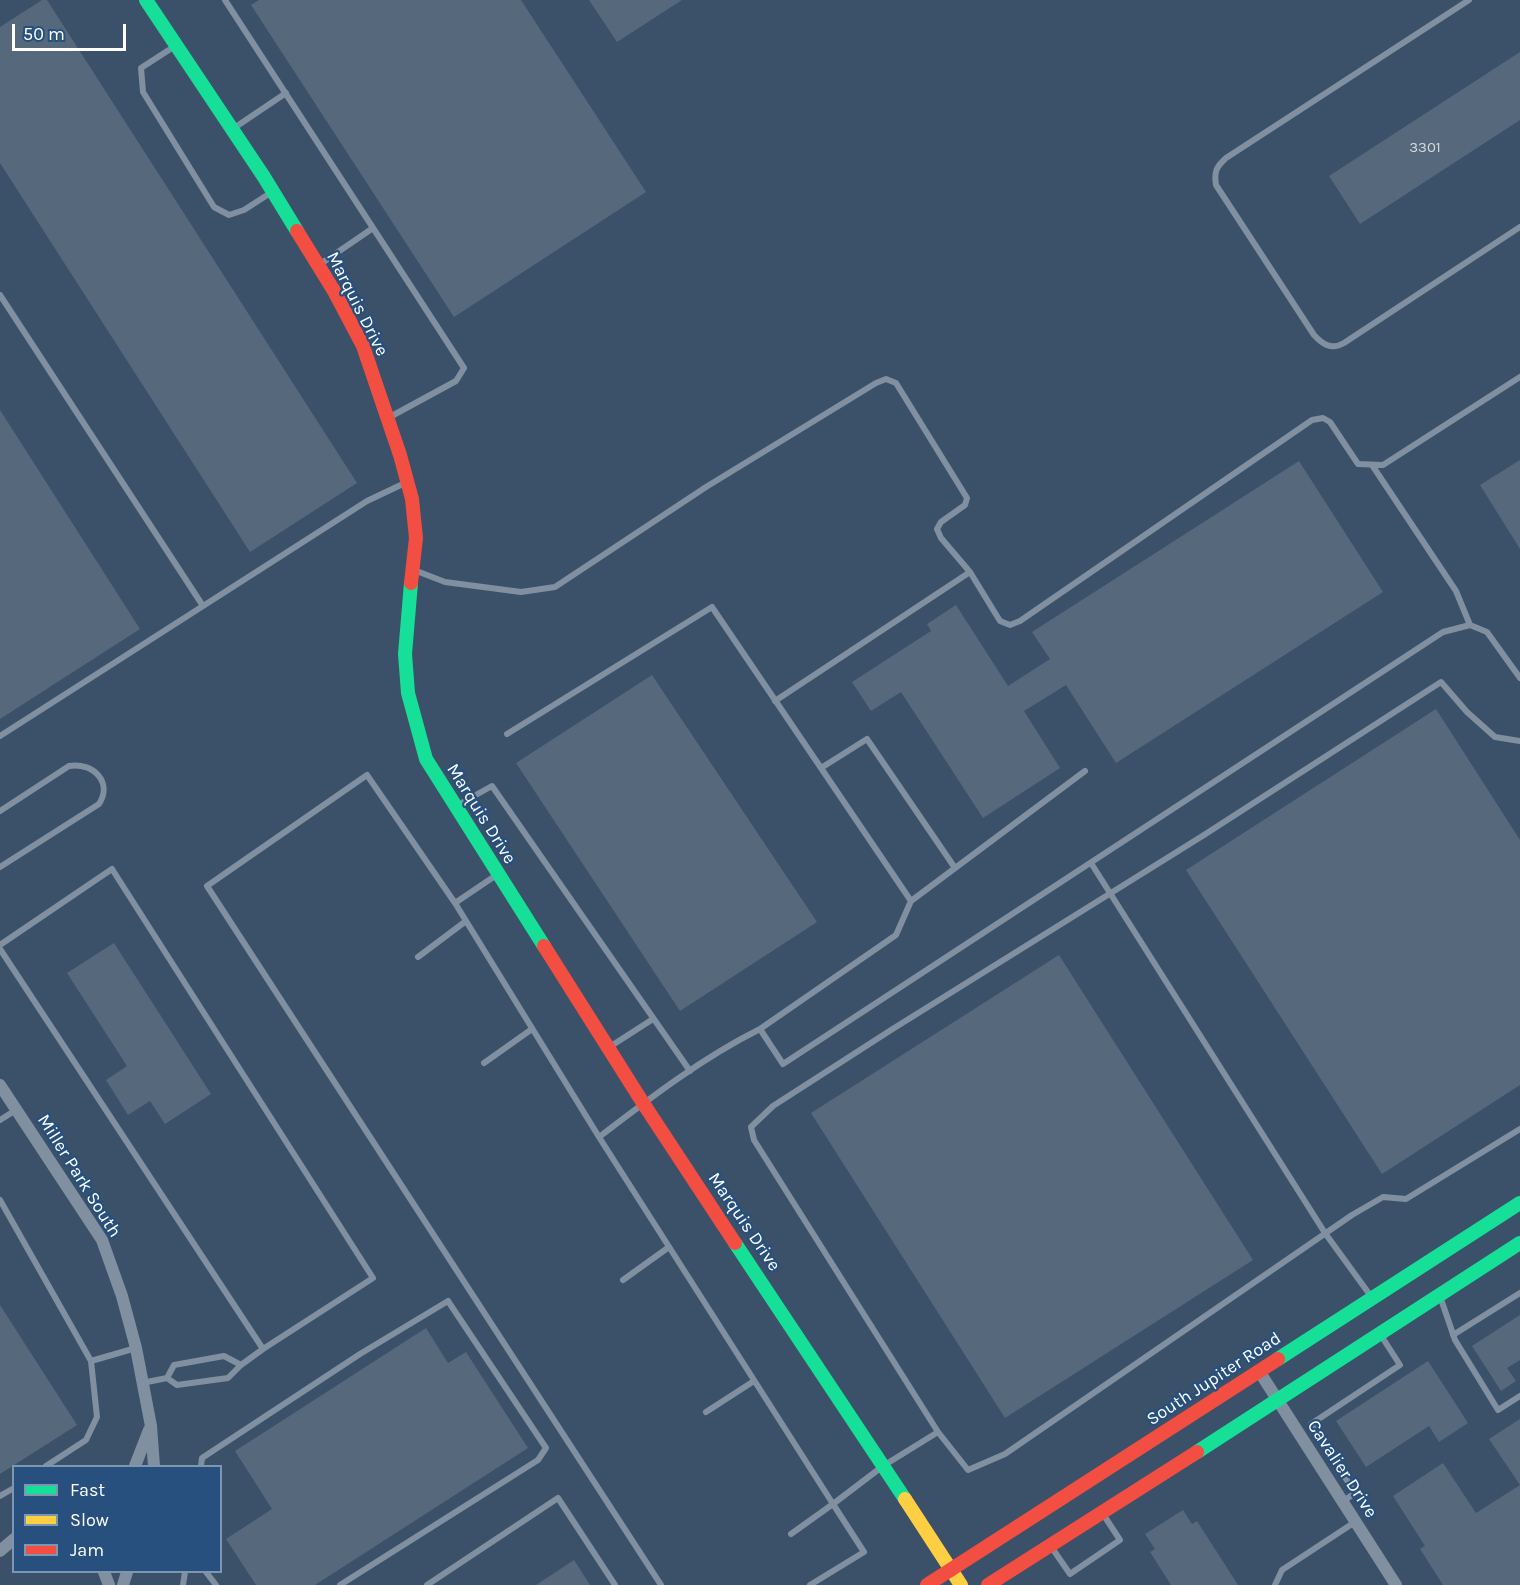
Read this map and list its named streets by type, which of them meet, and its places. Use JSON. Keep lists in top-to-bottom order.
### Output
{
  "streets": {
    "street": [
      "Marquis Drive",
      "Miller Park South",
      "South Jupiter Road",
      "Cavalier Drive"
    ]
  },
  "crossings": [
    ["Marquis Drive", "South Jupiter Road"],
    ["South Jupiter Road", "Cavalier Drive"]
  ],
  "house_numbers": ["3301"],
  "legend": ["Fast", "Slow", "Jam"],
  "scale_bar": "50 m"
}
